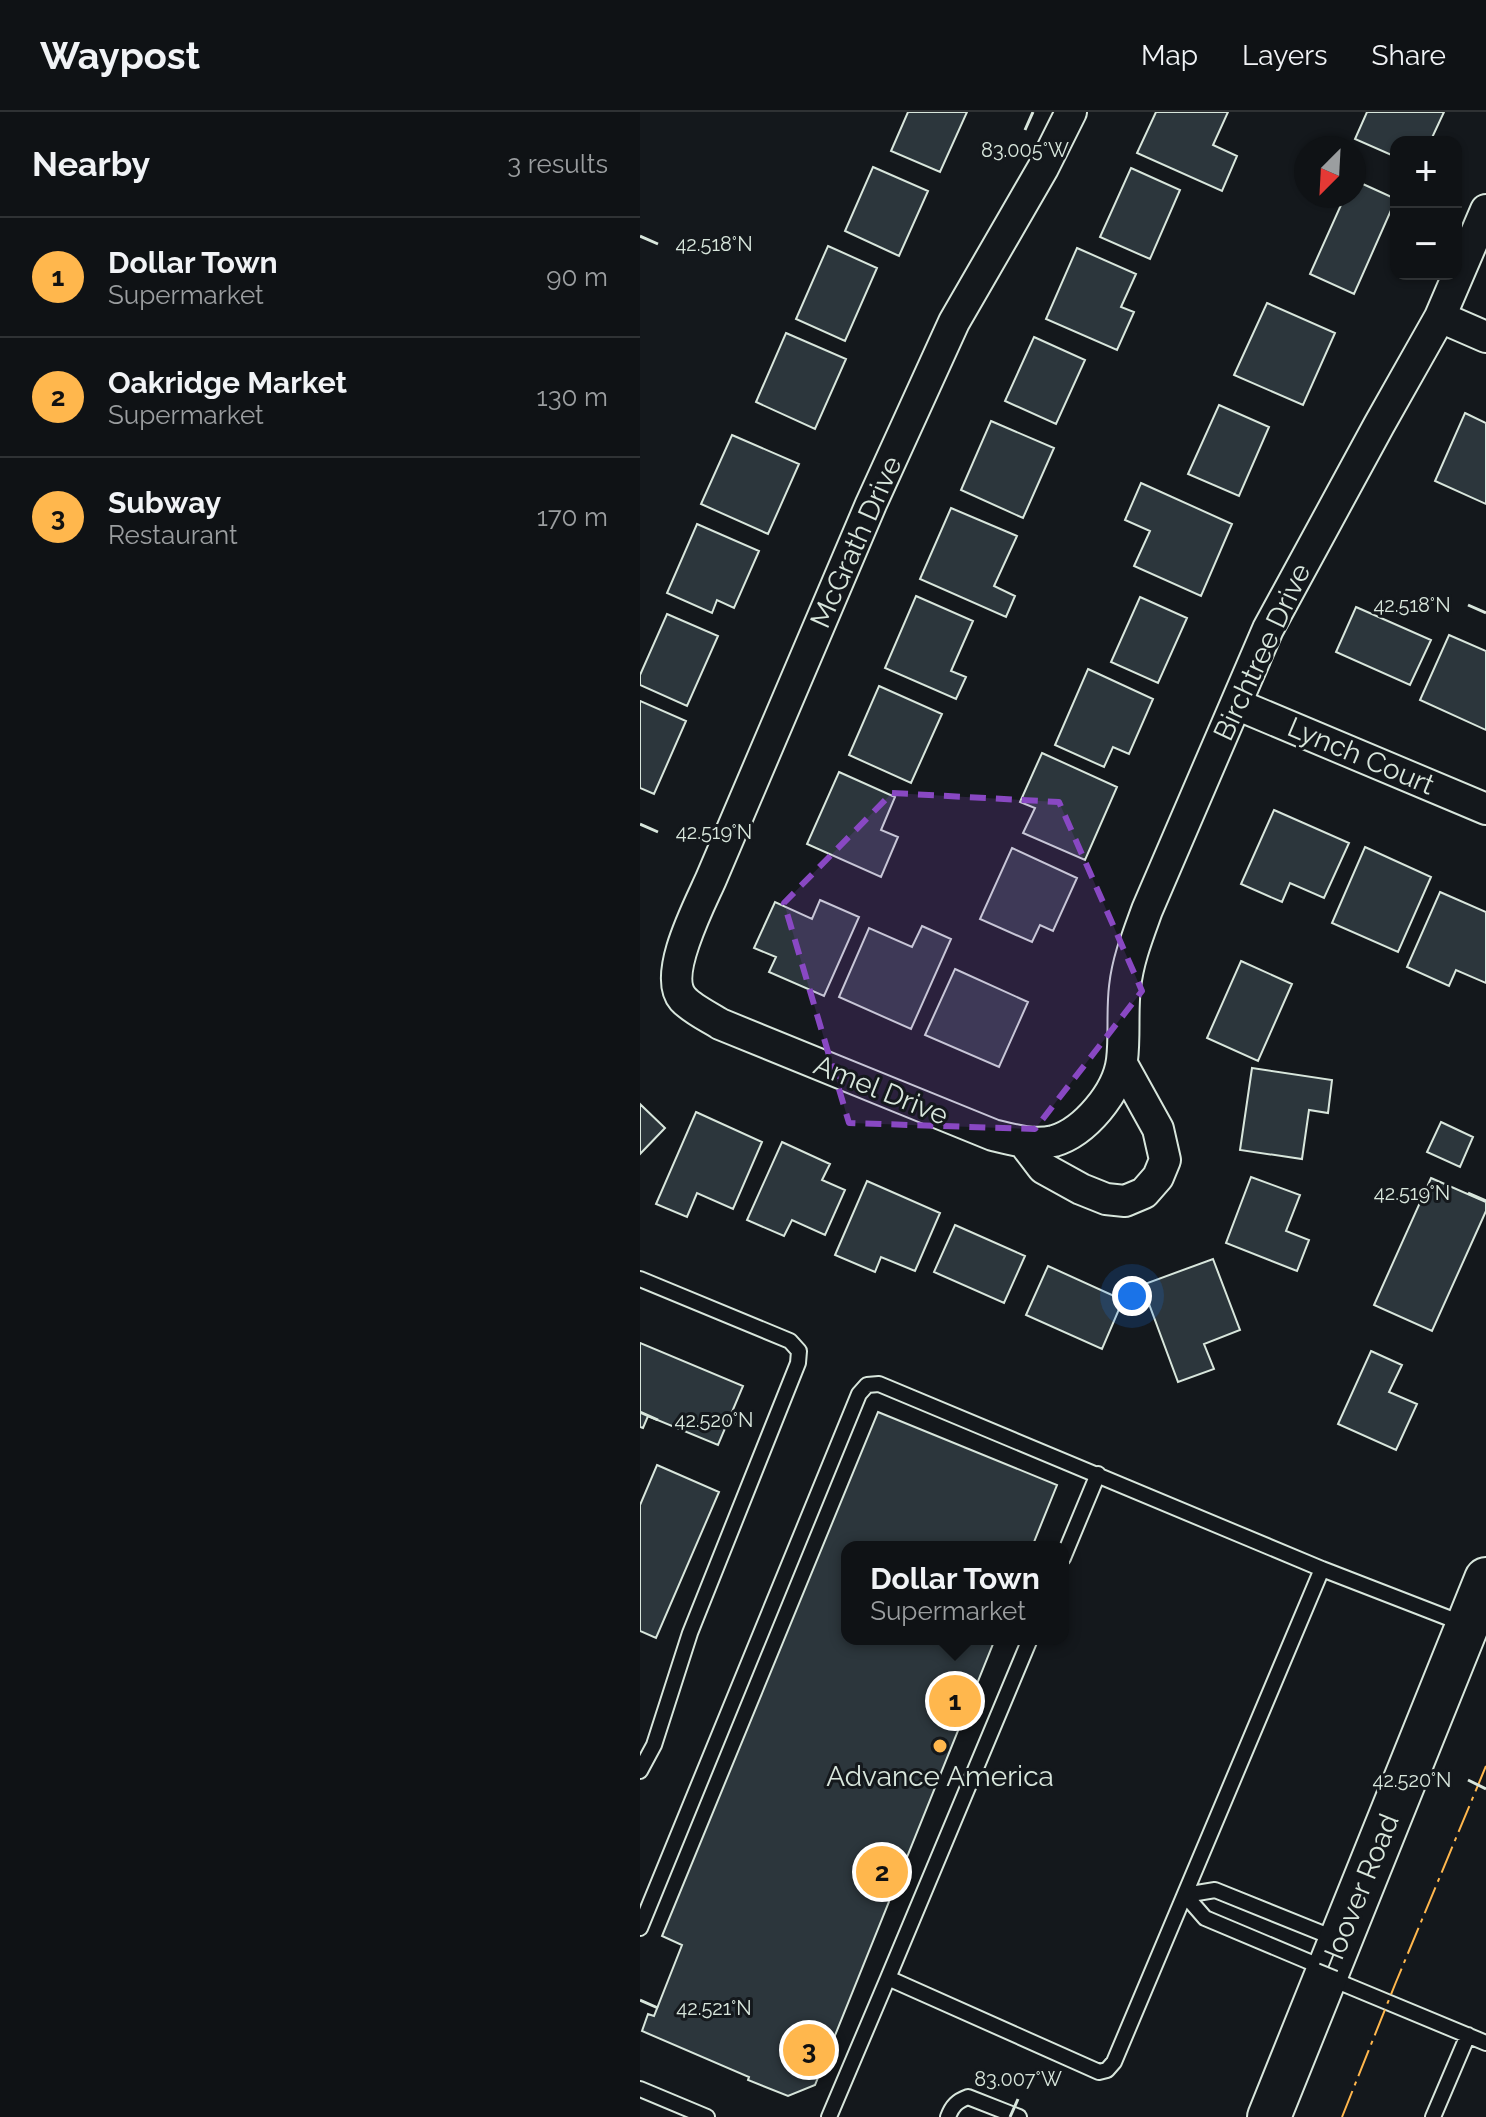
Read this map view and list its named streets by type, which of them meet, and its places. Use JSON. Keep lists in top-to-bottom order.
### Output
{
  "streets": {
    "main road": ["Hoover Road"],
    "street": [
      "McGrath Drive",
      "Birchtree Drive",
      "Lynch Court",
      "Amel Drive"
    ]
  },
  "crossings": [
    ["McGrath Drive", "Amel Drive"],
    ["Birchtree Drive", "Lynch Court"],
    ["Birchtree Drive", "Amel Drive"]
  ],
  "places": ["Advance America"],
  "north": "bottom left",
  "page": {
    "header": "Waypost",
    "nav": ["Map", "Layers", "Share"],
    "heading": ["Nearby", "3 results"],
    "map_buttons": ["+", "−"],
    "list": [
      {
        "mark": "1",
        "name": "Dollar Town",
        "note": "Supermarket",
        "value": "90 m"
      },
      {
        "mark": "2",
        "name": "Oakridge Market",
        "note": "Supermarket",
        "value": "130 m"
      },
      {
        "mark": "3",
        "name": "Subway",
        "note": "Restaurant",
        "value": "170 m"
      }
    ],
    "popup": ["Dollar Town", "Supermarket"],
    "pins": ["1", "2", "3"]
  },
  "coordinates": [
    "83.005°W",
    "42.518°N",
    "42.519°N",
    "42.520°N",
    "42.521°N",
    "83.007°W"
  ]
}
